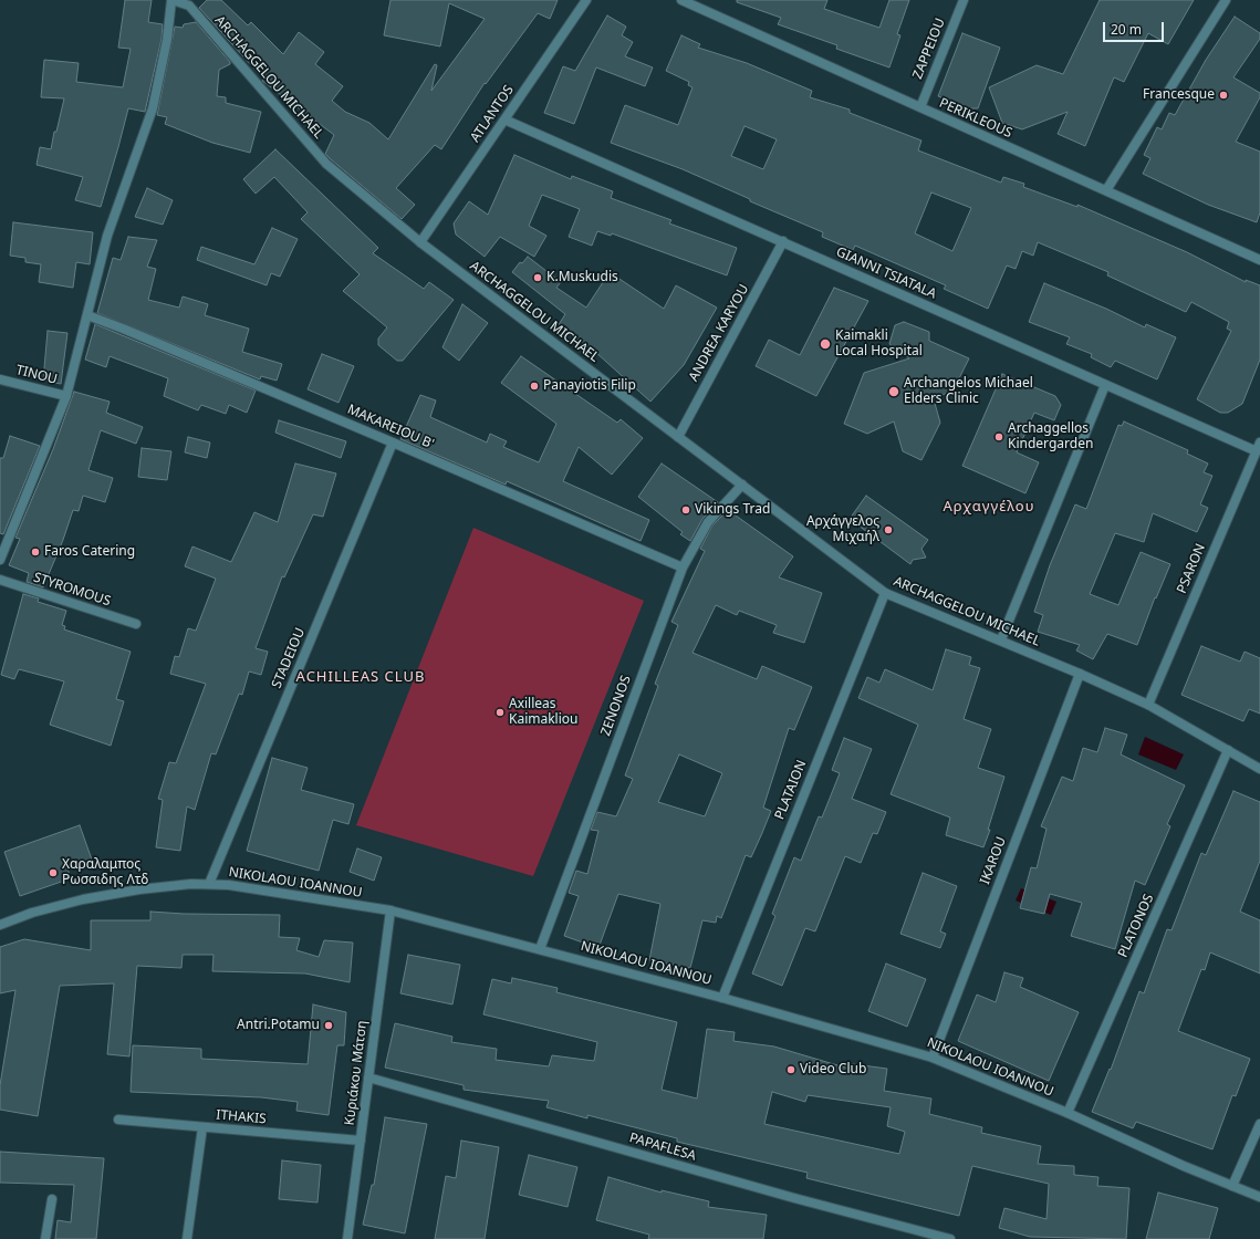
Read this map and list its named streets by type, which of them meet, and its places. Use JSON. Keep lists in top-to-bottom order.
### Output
{
  "streets": {
    "street": [
      "ZAPPEIOU",
      "ARCHAGGELOU MICHAEL",
      "ATLANTOS",
      "PERIKLEOUS",
      "GIANNI TSIATALA",
      "ANDREA KARYOU",
      "TINOU",
      "MAKAREIOU B'",
      "PSARON",
      "STYROMOUS",
      "STADEIOU",
      "ZENONOS",
      "PLATAION",
      "IKAROU",
      "NIKOLAOU IOANNOU",
      "PLATONOS",
      "Κυριάκου Μάτση",
      "ITHAKIS",
      "PAPAFLESA"
    ]
  },
  "crossings": [
    ["ZAPPEIOU", "PERIKLEOUS"],
    ["ARCHAGGELOU MICHAEL", "ATLANTOS"],
    ["ARCHAGGELOU MICHAEL", "ANDREA KARYOU"],
    ["ARCHAGGELOU MICHAEL", "PSARON"],
    ["ARCHAGGELOU MICHAEL", "ZENONOS"],
    ["ARCHAGGELOU MICHAEL", "PLATAION"],
    ["ARCHAGGELOU MICHAEL", "IKAROU"],
    ["ARCHAGGELOU MICHAEL", "PLATONOS"],
    ["ATLANTOS", "GIANNI TSIATALA"],
    ["GIANNI TSIATALA", "ANDREA KARYOU"],
    ["GIANNI TSIATALA", "PSARON"],
    ["MAKAREIOU B'", "STADEIOU"],
    ["MAKAREIOU B'", "ZENONOS"],
    ["STADEIOU", "NIKOLAOU IOANNOU"],
    ["ZENONOS", "NIKOLAOU IOANNOU"],
    ["PLATAION", "NIKOLAOU IOANNOU"],
    ["IKAROU", "NIKOLAOU IOANNOU"],
    ["NIKOLAOU IOANNOU", "PLATONOS"],
    ["NIKOLAOU IOANNOU", "Κυριάκου Μάτση"],
    ["Κυριάκου Μάτση", "ITHAKIS"],
    ["Κυριάκου Μάτση", "PAPAFLESA"]
  ],
  "districts": ["Αρχαγγέλου", "ACHILLEAS CLUB"],
  "places": [
    "Francesque",
    "K.Muskudis",
    "Kaimakli Local Hospital",
    "Panayiotis Filip",
    "Archangelos Michael Elders Clinic",
    "Archaggellos Kindergarden",
    "Vikings Trad",
    "Αρχάγγελος Μιχαήλ",
    "Faros Catering",
    "Axilleas Kaimakliou",
    "Χαραλαμπος Ρωσσιδης Λτδ",
    "Antri.Potamu",
    "Video Club"
  ],
  "scale_bar": "20 m"
}
